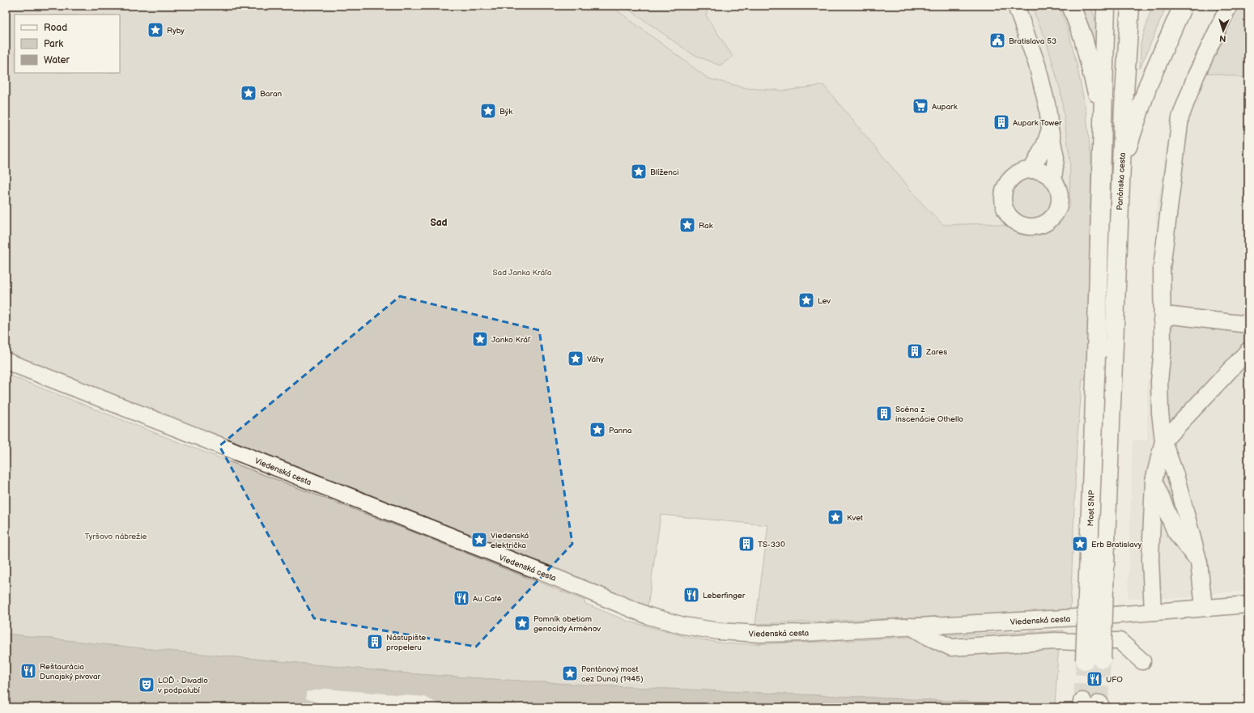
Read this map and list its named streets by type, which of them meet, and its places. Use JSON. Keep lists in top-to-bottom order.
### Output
{
  "streets": {
    "main road": ["Panónska cesta", "Most SNP"],
    "street": ["Viedenská cesta"]
  },
  "crossings": [
    ["Panónska cesta", "Most SNP"]
  ],
  "districts": ["Sad"],
  "parks": ["Sad Janka Kráľa", "Tyršovo nábrežie"],
  "places": {
    "place": [
      "Ryby",
      "Baran",
      "Býk",
      "Blíženci",
      "Rak",
      "Lev",
      "Janko Kráľ",
      "Váhy",
      "Panna",
      "Kvet",
      "Viedenská električka",
      "Erb Bratislavy",
      "Pomník obetiam genocídy Arménov",
      "Pontónový most cez Dunaj (1945)"
    ],
    "public building": ["Bratislava 53"],
    "supermarket": ["Aupark"],
    "building": [
      "Aupark Tower",
      "Zares",
      "Scéna z inscenácie Othello",
      "TS-330",
      "Nástupište propeleru"
    ],
    "restaurant": [
      "Leberfinger",
      "Au Café",
      "Reštaurácia Dunajský pivovar",
      "UFO"
    ],
    "theatre": ["LOĎ - Divadlo v podpalubí"]
  },
  "legend": ["Road", "Park", "Water"],
  "north": "bottom"
}
